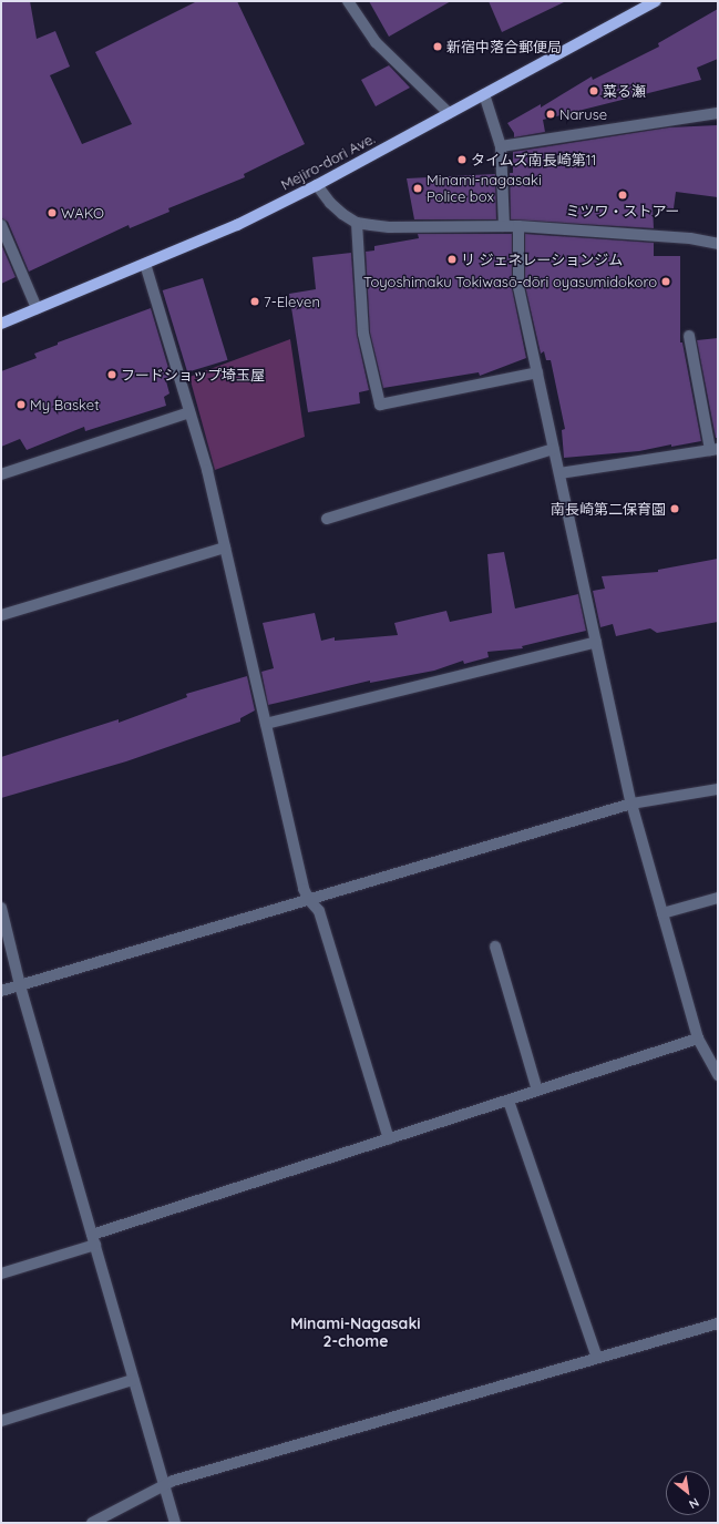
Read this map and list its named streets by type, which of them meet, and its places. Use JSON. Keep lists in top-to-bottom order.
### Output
{
  "streets": {
    "main road": ["Mejiro-dori Ave."]
  },
  "districts": ["Minami-Nagasaki 2-chome"],
  "places": [
    "新宿中落合郵便局",
    "菜る瀬",
    "Naruse",
    "タイムズ南長崎第11",
    "Minami-nagasaki Police box",
    "ミツワ・ストアー",
    "WAKO",
    "リ ジェネレーションジム",
    "Toyoshimaku Tokiwasō-dōri oyasumidokoro",
    "7-Eleven",
    "フードショップ埼玉屋",
    "My Basket",
    "南長崎第二保育園"
  ],
  "north": "bottom right"
}
